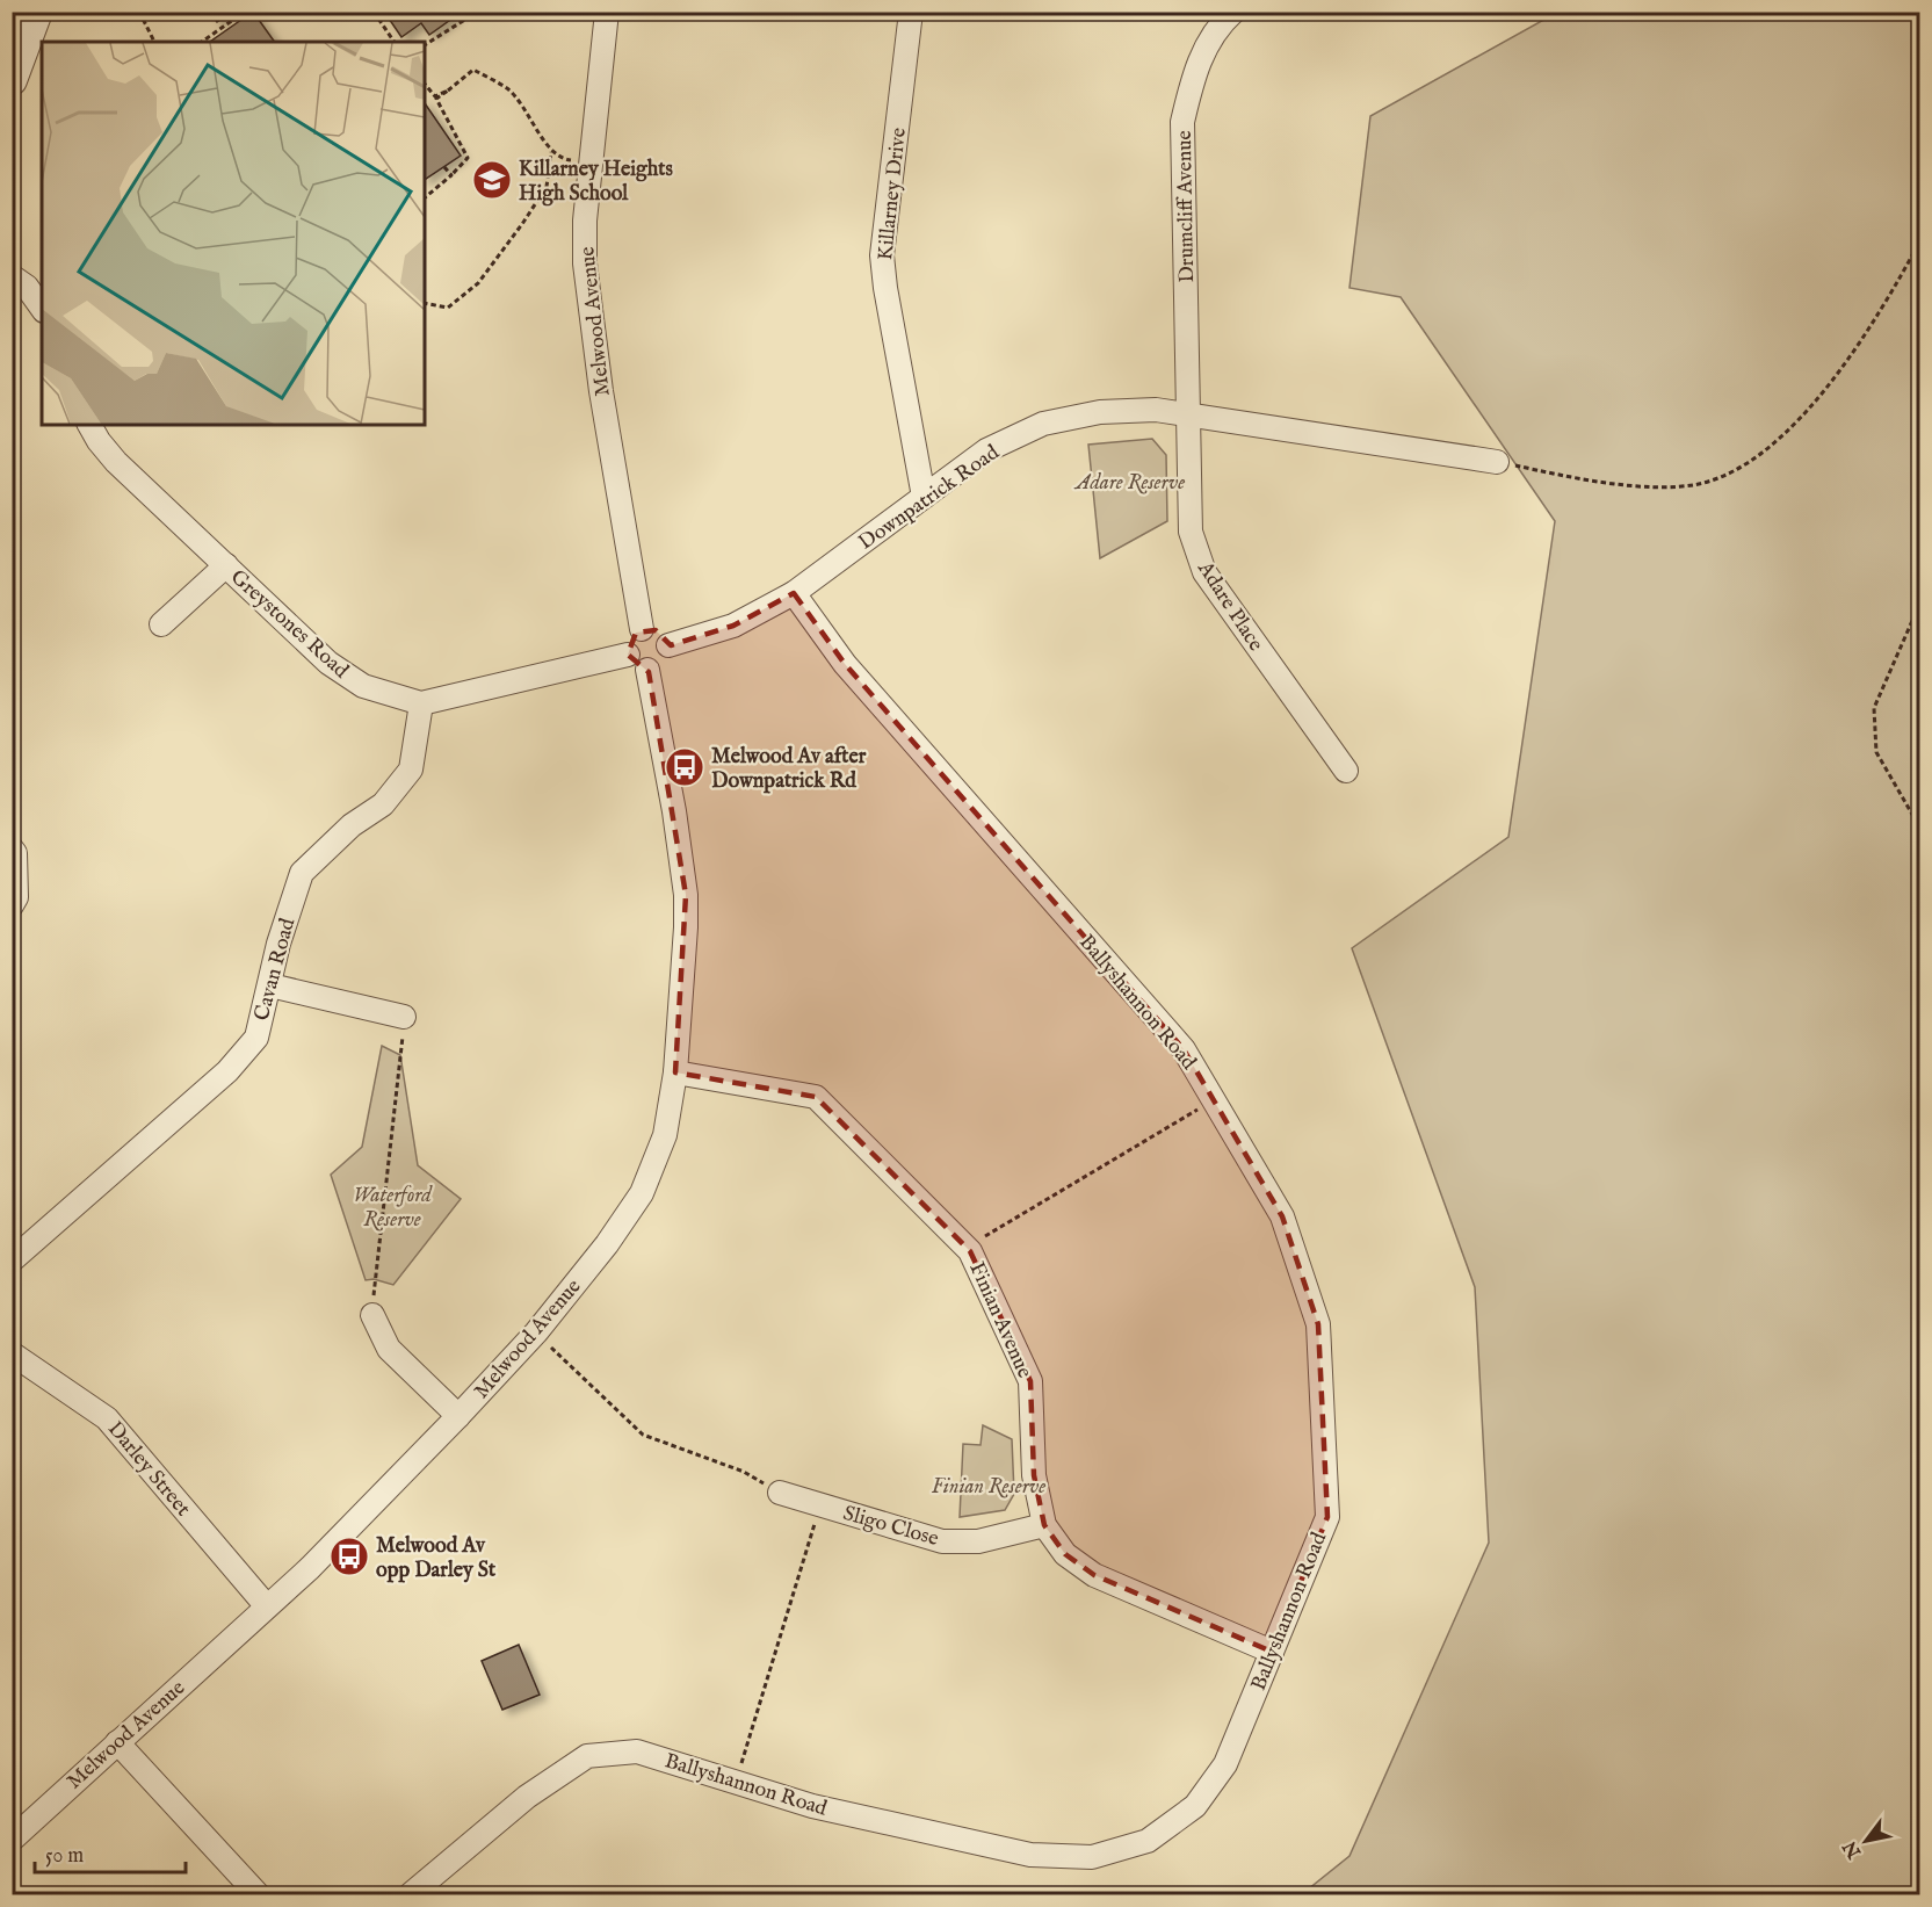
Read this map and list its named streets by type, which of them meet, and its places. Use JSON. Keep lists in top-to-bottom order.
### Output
{
  "streets": {
    "street": [
      "Killarney Drive",
      "Drumcliff Avenue",
      "Melwood Avenue",
      "Downpatrick Road",
      "Adare Place",
      "Greystones Road",
      "Cavan Road",
      "Ballyshannon Road",
      "Finian Avenue",
      "Darley Street",
      "Sligo Close"
    ]
  },
  "crossings": [
    ["Killarney Drive", "Downpatrick Road"],
    ["Drumcliff Avenue", "Downpatrick Road"],
    ["Drumcliff Avenue", "Adare Place"],
    ["Melwood Avenue", "Downpatrick Road"],
    ["Melwood Avenue", "Greystones Road"],
    ["Melwood Avenue", "Finian Avenue"],
    ["Melwood Avenue", "Darley Street"],
    ["Downpatrick Road", "Adare Place"],
    ["Downpatrick Road", "Greystones Road"],
    ["Downpatrick Road", "Ballyshannon Road"],
    ["Greystones Road", "Cavan Road"],
    ["Ballyshannon Road", "Finian Avenue"],
    ["Finian Avenue", "Sligo Close"]
  ],
  "parks": ["Adare Reserve", "Waterford Reserve", "Finian Reserve"],
  "places": {
    "school or university": ["Killarney Heights High School"],
    "bus stop": ["Melwood Av after Downpatrick Rd", "Melwood Av opp Darley St"]
  },
  "scale_bar": "50 m",
  "north": "bottom left"
}
